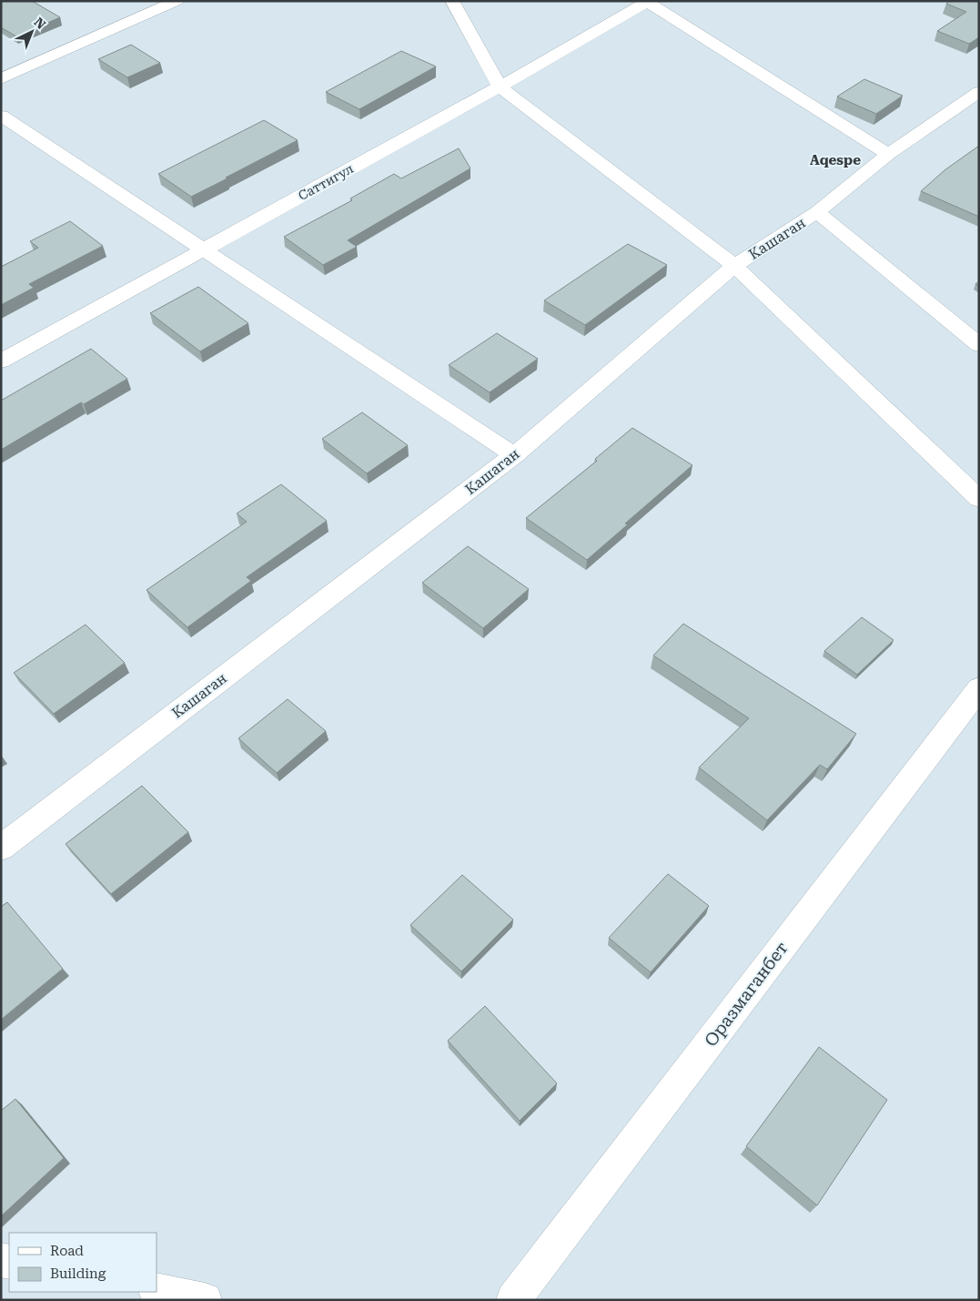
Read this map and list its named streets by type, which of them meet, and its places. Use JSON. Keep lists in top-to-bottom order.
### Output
{
  "streets": {
    "street": ["Саттигул", "Кашаган", "Оразмаганбет"]
  },
  "districts": ["Aqespe"],
  "legend": ["Road", "Building"],
  "north": "top right"
}
